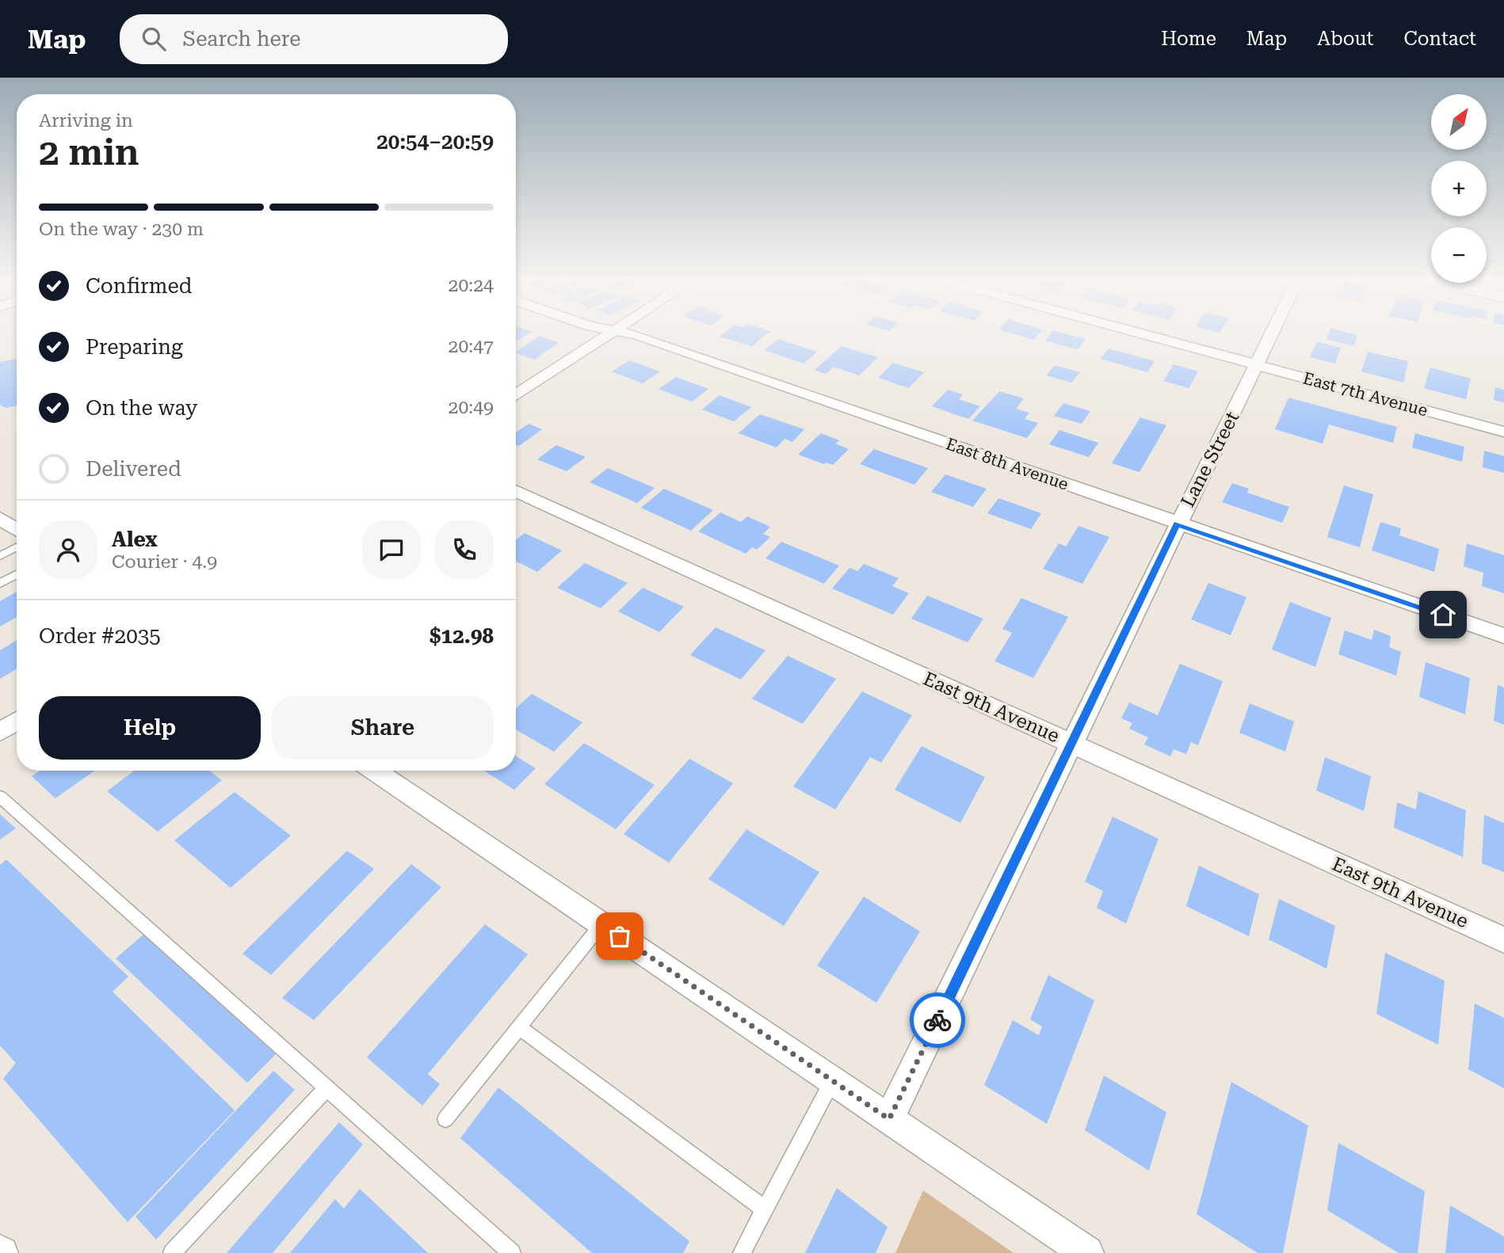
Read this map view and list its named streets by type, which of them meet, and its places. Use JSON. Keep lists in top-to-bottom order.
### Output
{
  "streets": {
    "street": [
      "East 7th Avenue",
      "Lane Street",
      "East 8th Avenue",
      "East 9th Avenue"
    ]
  },
  "crossings": [
    ["East 7th Avenue", "Lane Street"],
    ["Lane Street", "East 8th Avenue"],
    ["Lane Street", "East 9th Avenue"]
  ],
  "north": "top right",
  "page": {
    "header": "Map",
    "search": "Search here",
    "nav": [
      "Home",
      "Map",
      "About",
      "Contact"
    ],
    "map_buttons": ["+", "−"],
    "heading": ["2 min", "Arriving in", "20:54–20:59"],
    "panel": [
      "Alex",
      "Courier · 4.9",
      "Order #2035",
      "$12.98"
    ],
    "bar": "On the way · 230 m",
    "list": [
      ["Confirmed", "20:24"],
      ["Preparing", "20:47"],
      ["On the way", "20:49"],
      "Delivered"
    ],
    "buttons": ["Help", "Share"]
  }
}
